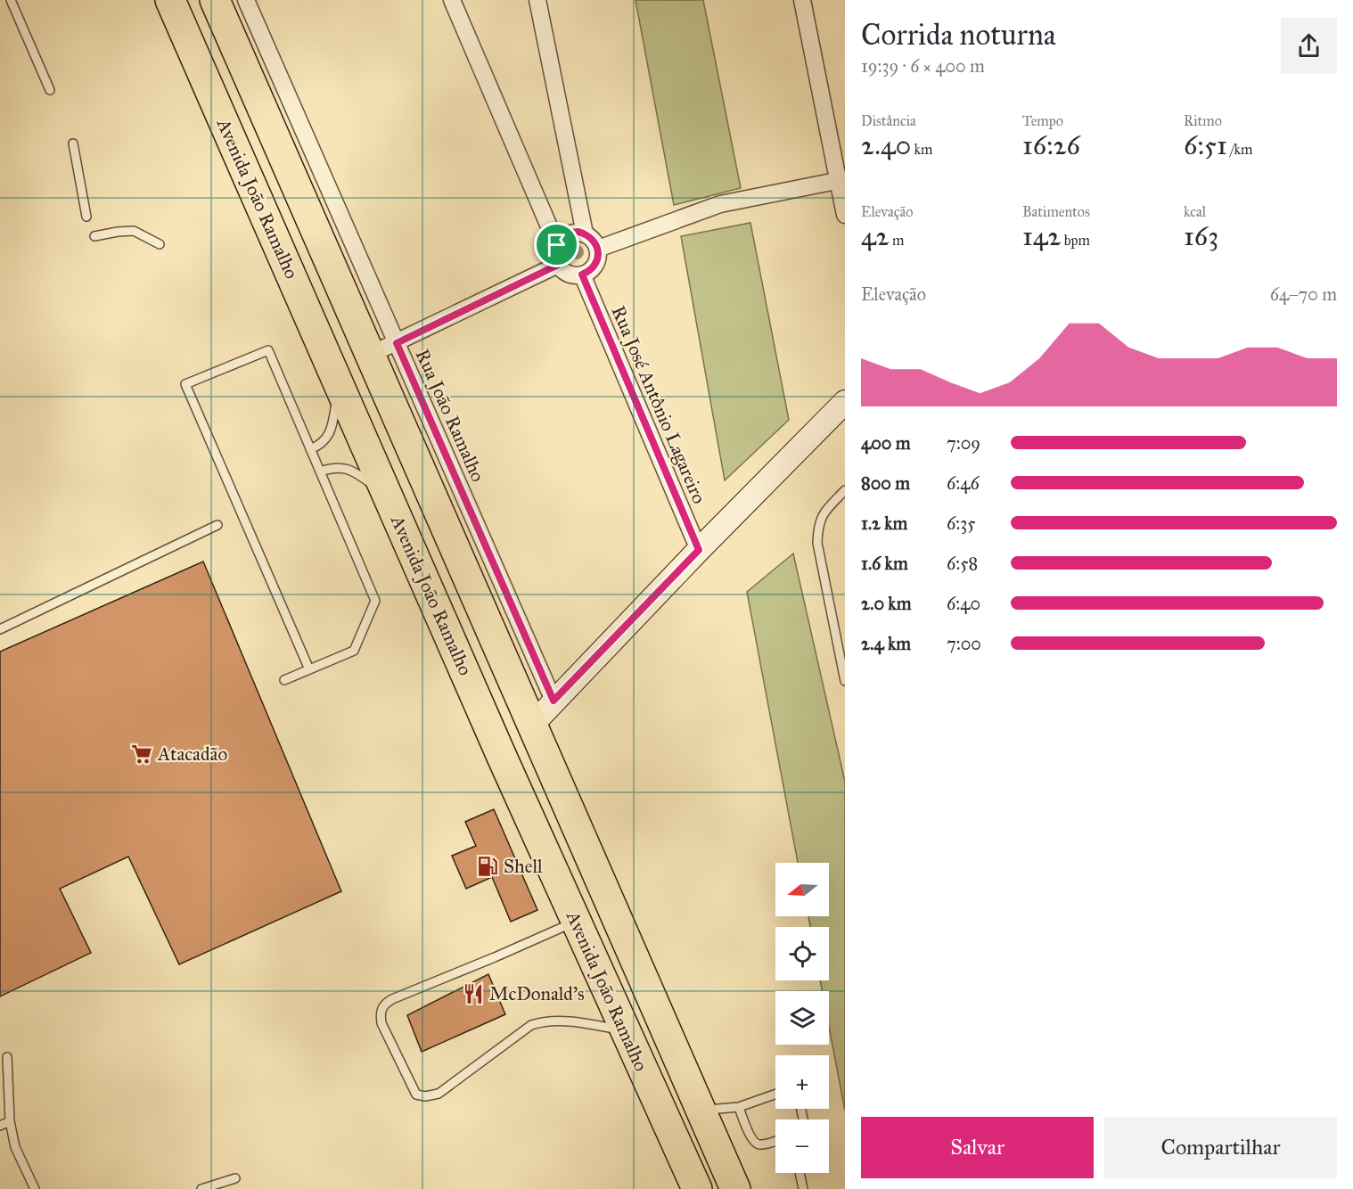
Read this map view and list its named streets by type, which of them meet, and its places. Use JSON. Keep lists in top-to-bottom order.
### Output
{
  "streets": {
    "highway": ["Avenida João Ramalho"],
    "street": ["Rua José Antônio Lagareiro", "Rua João Ramalho"]
  },
  "places": {
    "supermarket": ["Atacadão"],
    "fuel station": ["Shell"],
    "restaurant": ["McDonald's"]
  },
  "north": "left",
  "page": {
    "heading": ["Corrida noturna", "19:39 · 6 × 400 m"],
    "stats": [
      ["Distância", "2.40 km"],
      ["Tempo", "16:26"],
      ["Ritmo", "6:51 /km"],
      ["Elevação", "42 m"],
      ["Batimentos", "142 bpm"],
      ["kcal", "163"]
    ],
    "chart": ["Elevação", "64–70 m"],
    "list": [
      {
        "name": "400 m",
        "note": "7:09"
      },
      {
        "name": "800 m",
        "note": "6:46"
      },
      {
        "name": "1.2 km",
        "note": "6:35"
      },
      {
        "name": "1.6 km",
        "note": "6:58"
      },
      {
        "name": "2.0 km",
        "note": "6:40"
      },
      {
        "name": "2.4 km",
        "note": "7:00"
      }
    ],
    "map_buttons": ["+", "−"],
    "buttons": ["Salvar", "Compartilhar"]
  }
}
